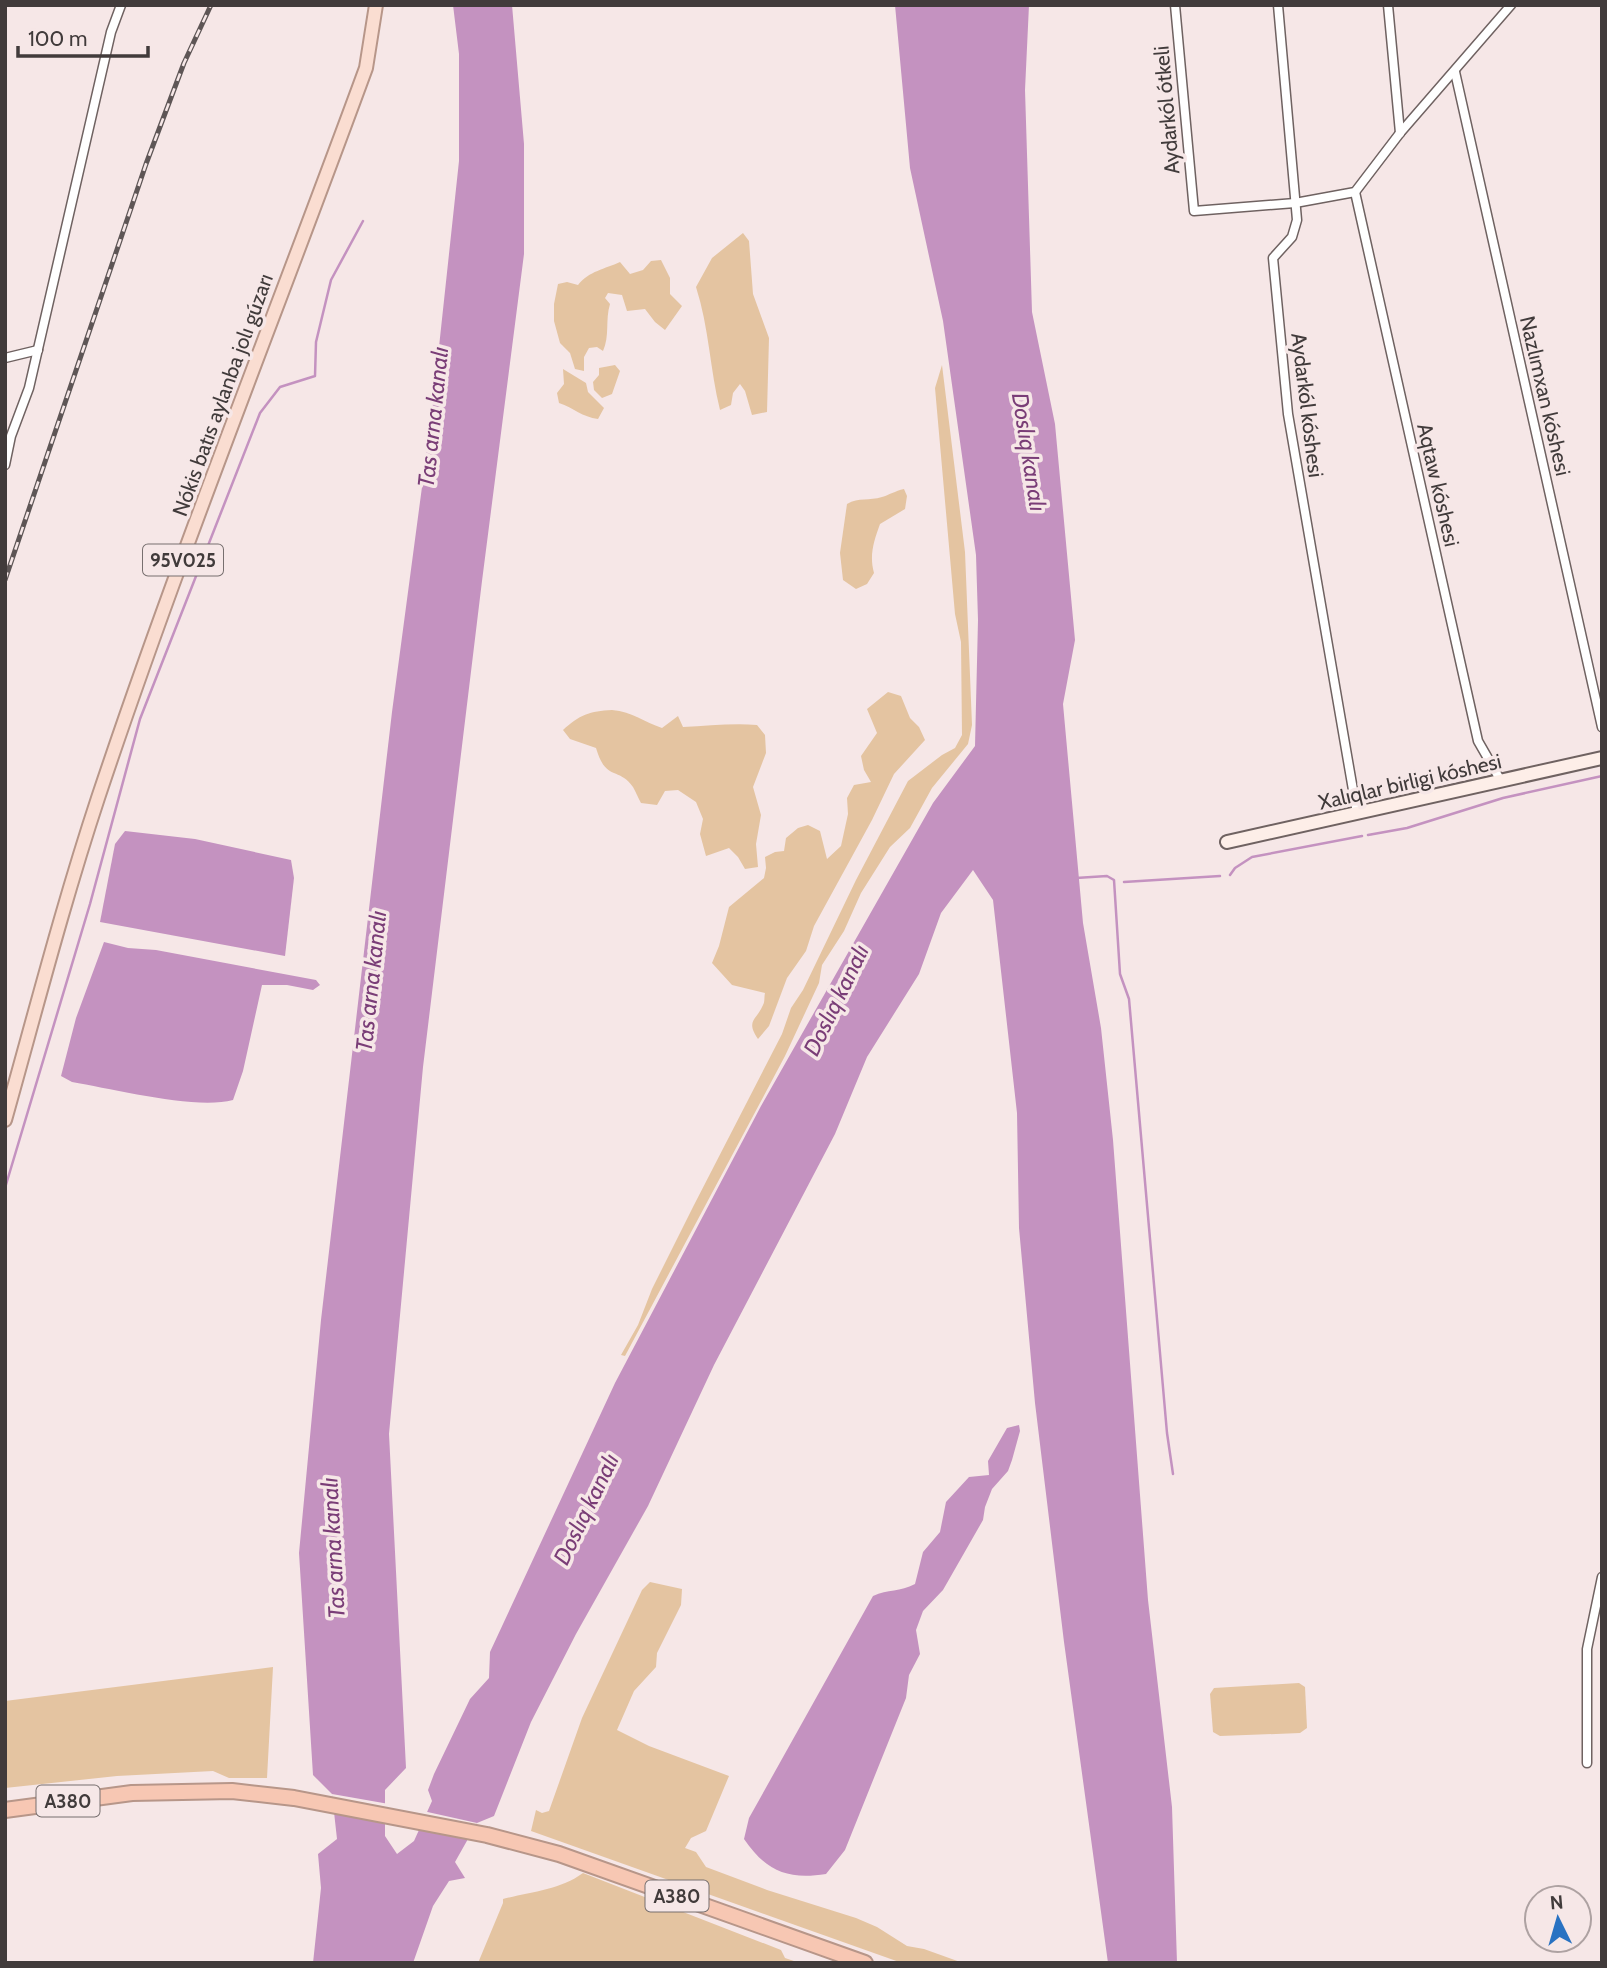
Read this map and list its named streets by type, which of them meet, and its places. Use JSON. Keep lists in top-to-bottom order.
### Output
{
  "streets": {
    "highway": ["A380"],
    "main road": ["Nókis batıs aylanba jolı gúzarı", "95V025"],
    "street": [
      "Aydarkól ótkeli",
      "Nazlımxan kóshesi",
      "Aydarkól kóshesi",
      "Aqtaw kóshesi",
      "Xalıqlar birligi kóshesi"
    ]
  },
  "crossings": [
    ["Aydarkól ótkeli", "Aydarkól kóshesi"],
    ["Aydarkól kóshesi", "Xalıqlar birligi kóshesi"],
    ["Aqtaw kóshesi", "Xalıqlar birligi kóshesi"]
  ],
  "water": ["Tas arna kanalı", "Doslıq kanalı"],
  "scale_bar": "100 m",
  "north": "top"
}
